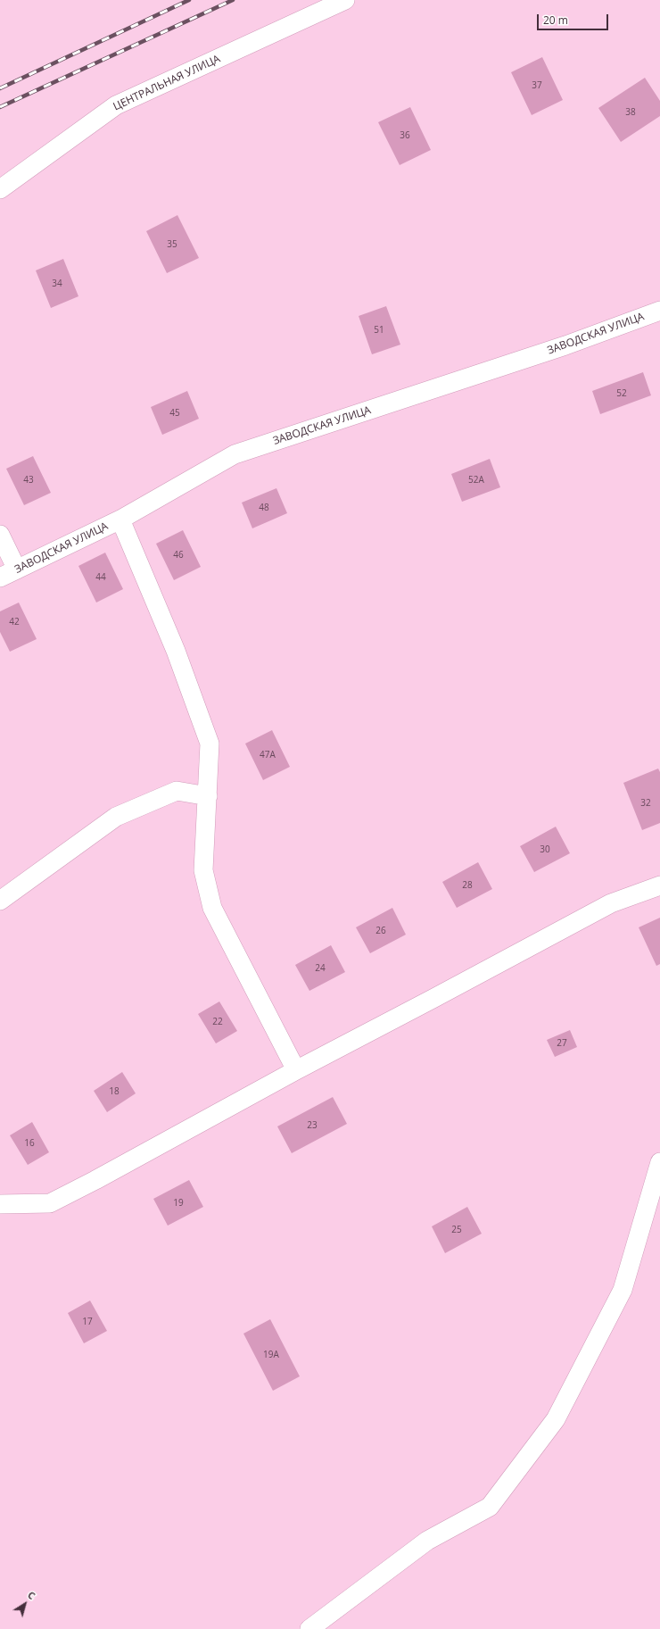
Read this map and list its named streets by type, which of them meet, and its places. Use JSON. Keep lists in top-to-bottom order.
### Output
{
  "streets": {
    "street": ["ЦЕНТРАЛЬНАЯ УЛИЦА", "ЗАВОДСКАЯ УЛИЦА"]
  },
  "house_numbers": [
    "37",
    "38",
    "36",
    "35",
    "34",
    "51",
    "52",
    "45",
    "43",
    "52А",
    "48",
    "46",
    "44",
    "42",
    "47А",
    "32",
    "30",
    "28",
    "26",
    "24",
    "22",
    "27",
    "18",
    "23",
    "16",
    "19",
    "25",
    "17",
    "19А"
  ],
  "scale_bar": "20 m",
  "north": "top right"
}
